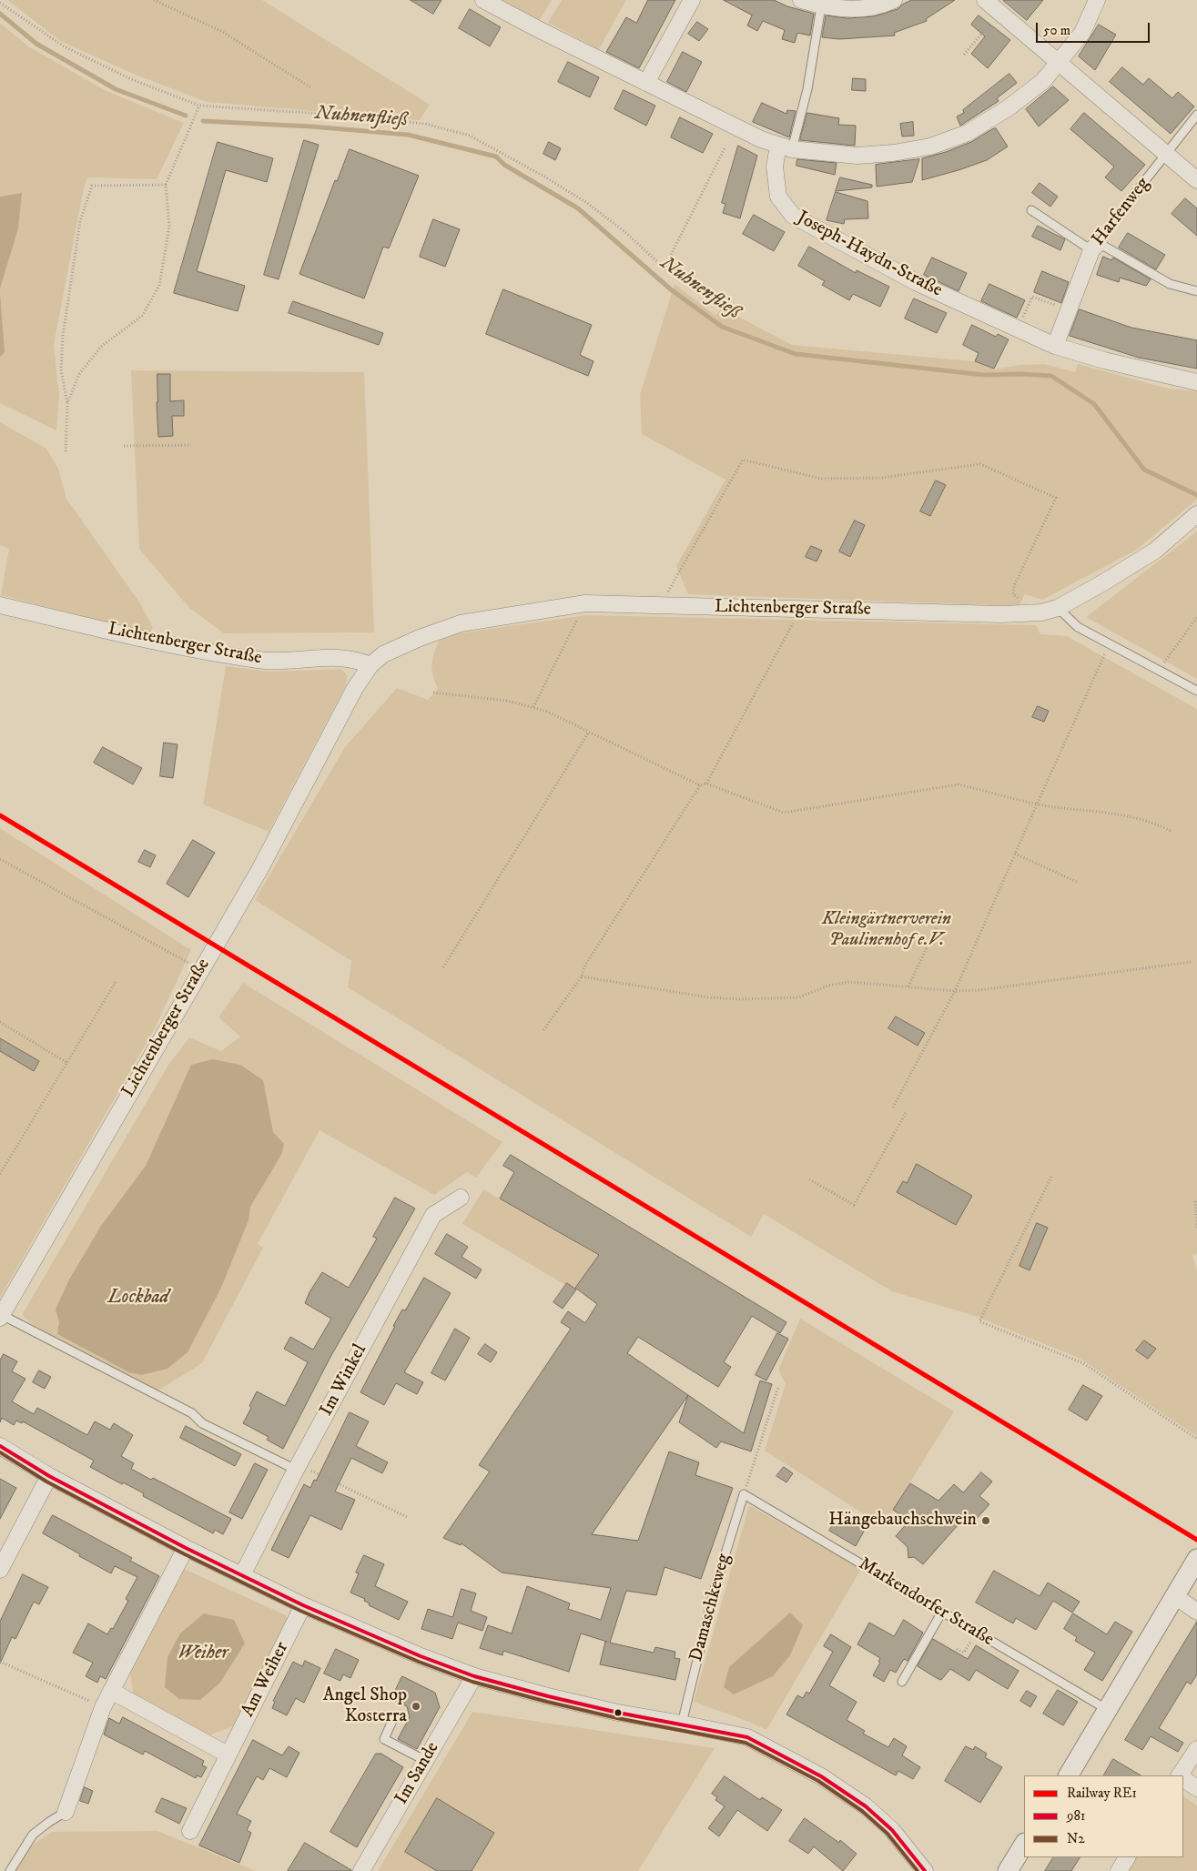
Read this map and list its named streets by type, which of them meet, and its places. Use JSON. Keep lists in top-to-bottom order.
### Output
{
  "streets": {
    "street": [
      "Harfenweg",
      "Joseph-Haydn-Straße",
      "Lichtenberger Straße",
      "Im Winkel",
      "Am Weiher",
      "Im Sande"
    ],
    "lane": ["Markendorfer Straße", "Damaschkeweg"]
  },
  "crossings": [
    ["Harfenweg", "Joseph-Haydn-Straße"],
    ["Markendorfer Straße", "Damaschkeweg"]
  ],
  "water": ["Nuhnenfließ", "Lockbad", "Weiher"],
  "parks": ["Kleingärtnerverein Paulinenhof e.V."],
  "places": ["Hängebauchschwein", "Angel Shop Kosterra"],
  "lines": ["rail line RE1", "transit line 981", "transit line N2"],
  "legend": ["Railway RE1", "981", "N2"],
  "scale_bar": "50 m"
}
